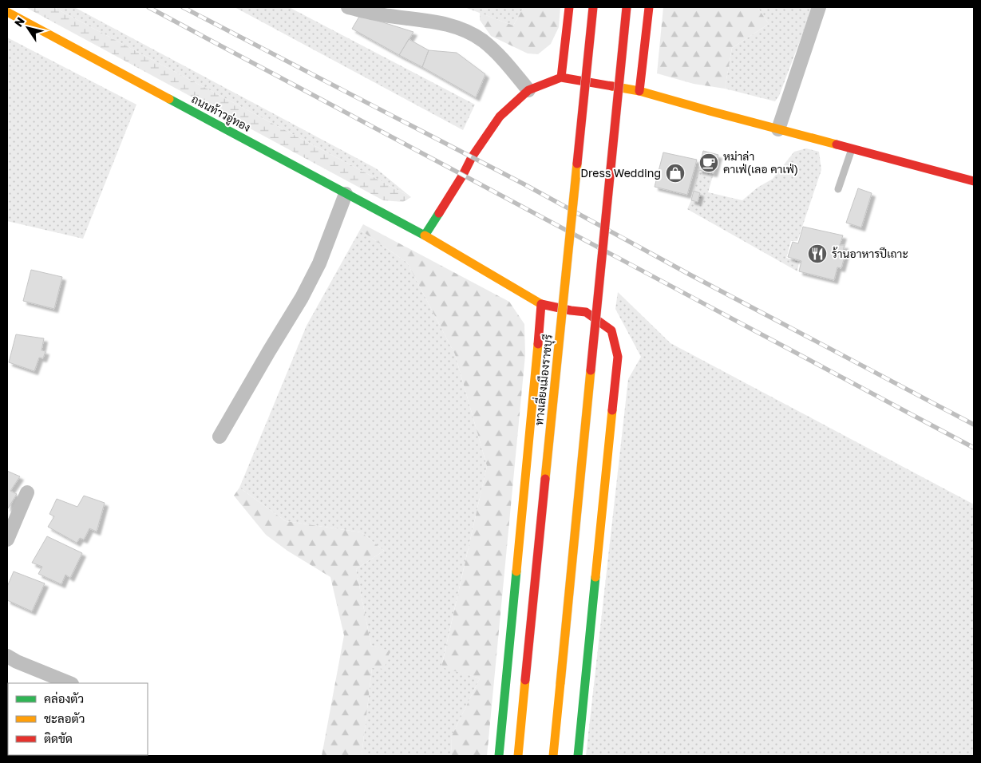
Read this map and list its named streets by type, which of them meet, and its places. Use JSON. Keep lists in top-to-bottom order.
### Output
{
  "streets": {
    "main road": ["ถนนท้าวอู่ทอง", "ทางเลี่ยงเมืองราชบุรี"]
  },
  "places": {
    "cafe": ["หม่าล่า คาเฟ่(เลอ คาเฟ่)"],
    "shop": ["Dress Wedding"],
    "restaurant": ["ร้านอาหารปีเถาะ"]
  },
  "legend": ["คล่องตัว", "ชะลอตัว", "ติดขัด"],
  "north": "top left"
}
